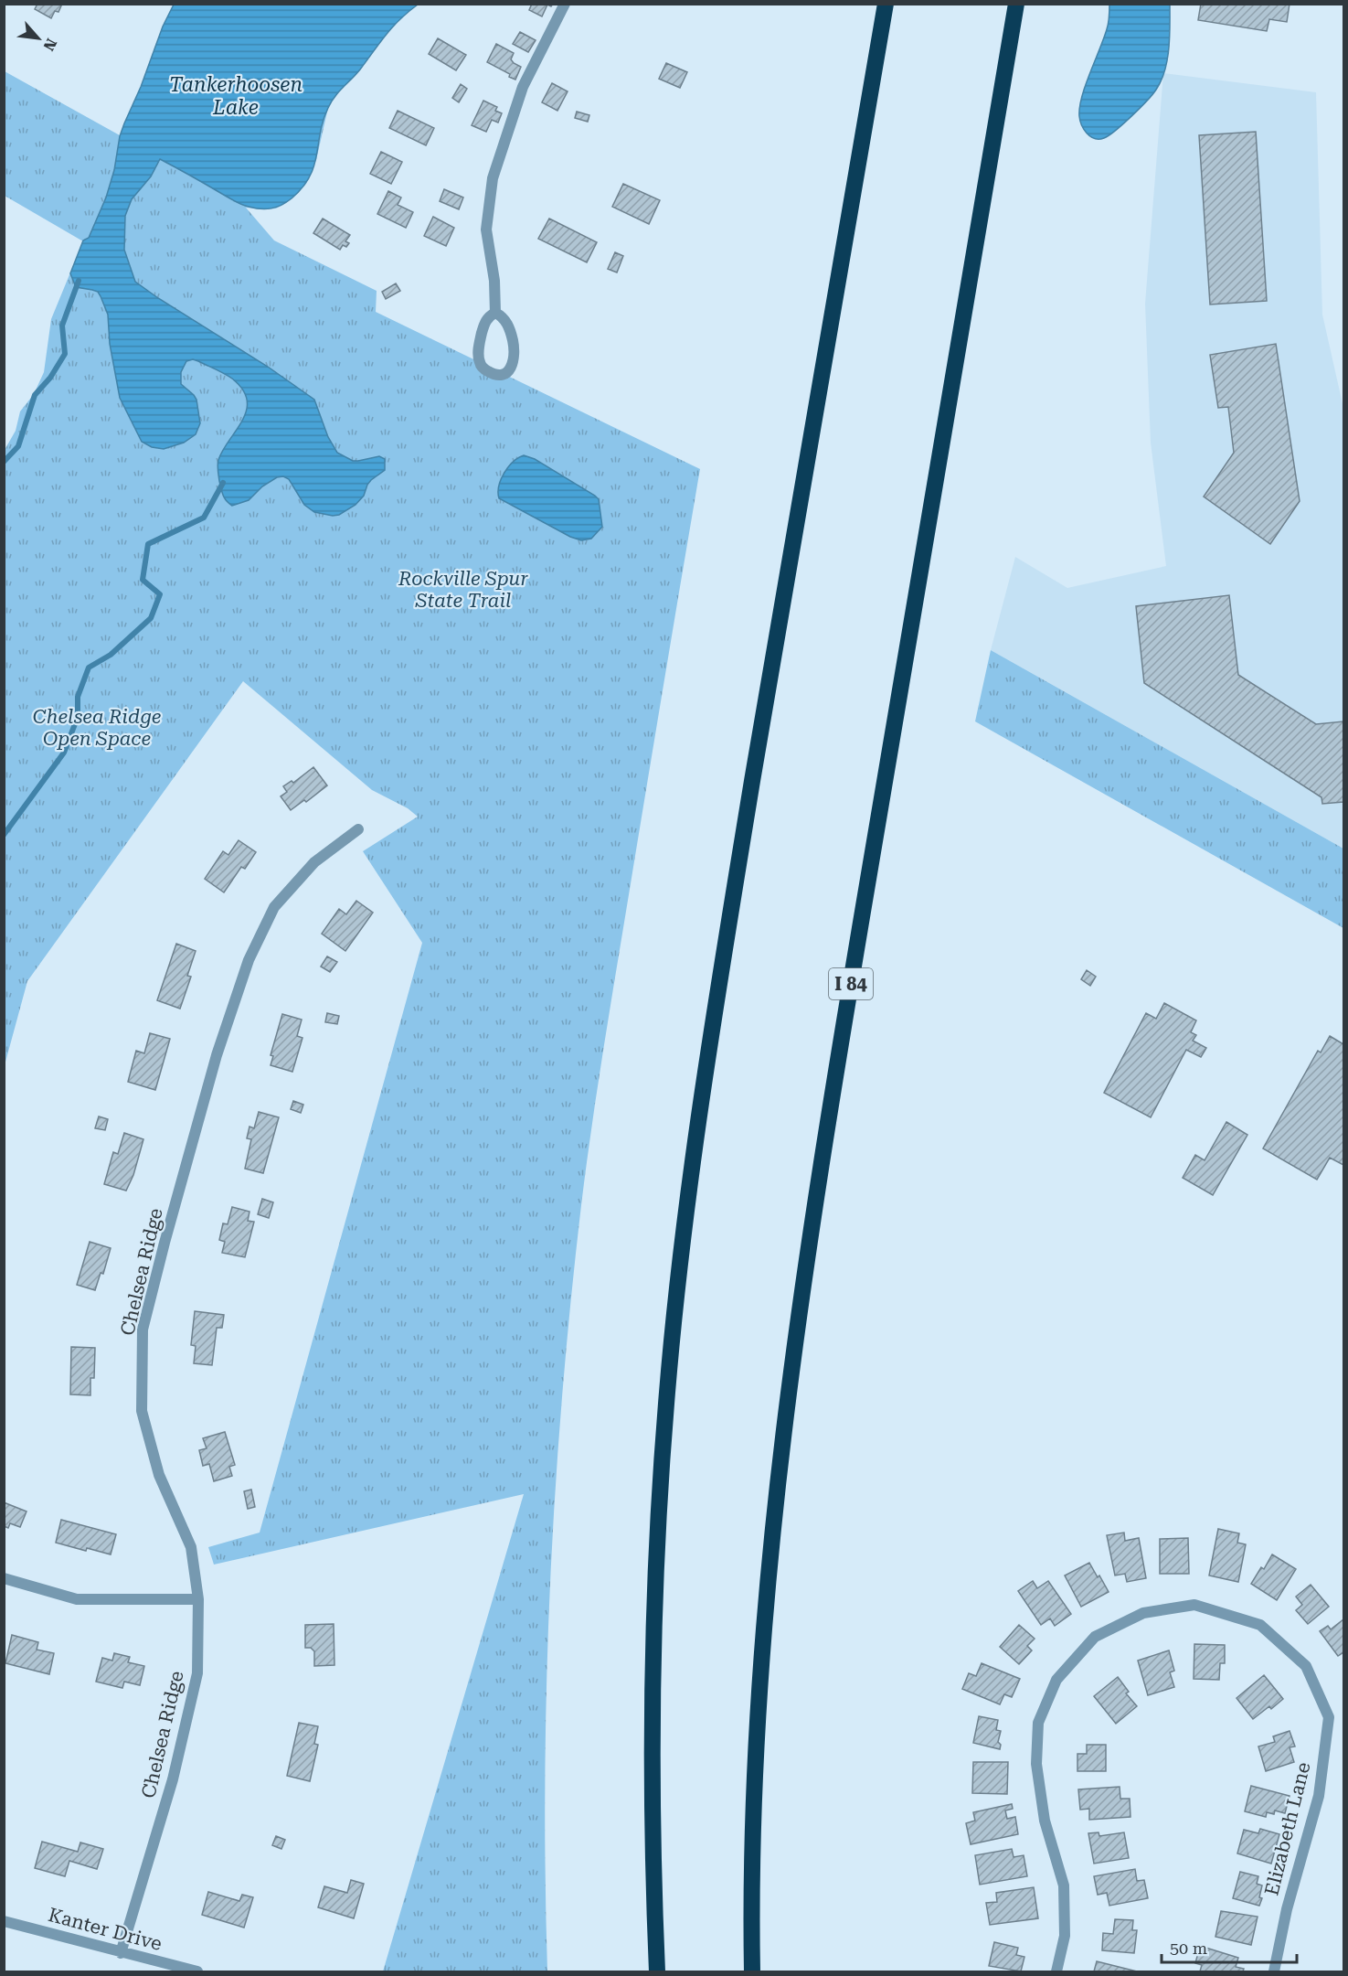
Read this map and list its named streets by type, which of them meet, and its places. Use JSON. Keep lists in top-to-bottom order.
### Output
{
  "streets": {
    "highway": ["I 84"],
    "street": ["Chelsea Ridge", "Elizabeth Lane", "Kanter Drive"]
  },
  "crossings": [
    ["Chelsea Ridge", "Kanter Drive"]
  ],
  "water": ["Tankerhoosen Lake"],
  "parks": ["Rockville Spur State Trail", "Chelsea Ridge Open Space"],
  "scale_bar": "50 m",
  "north": "bottom right"
}
